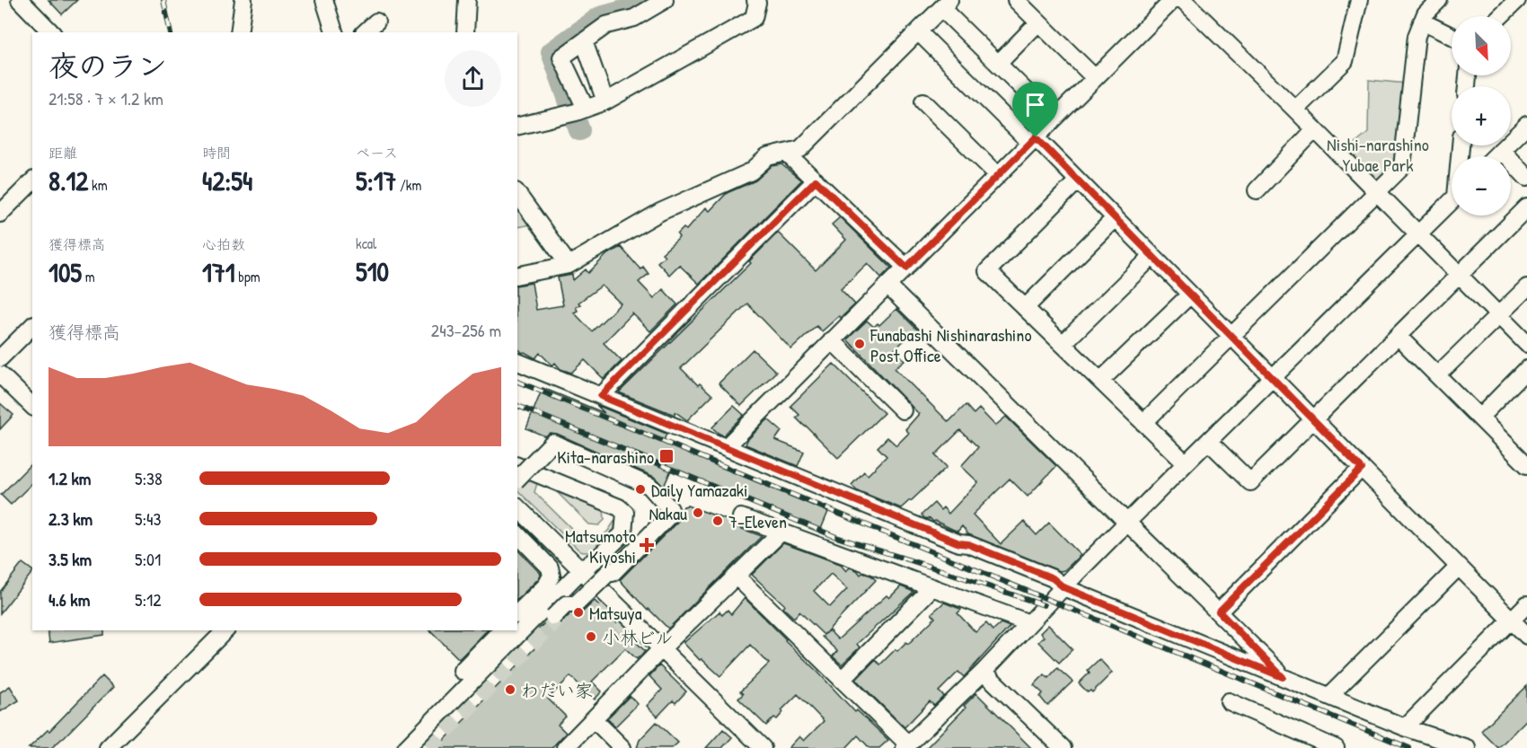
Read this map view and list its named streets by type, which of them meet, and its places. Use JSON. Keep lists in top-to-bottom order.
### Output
{
  "parks": ["Nishi-narashino Yubae Park"],
  "places": {
    "other": [
      "Funabashi Nishinarashino Post Office",
      "Daily Yamazaki",
      "Nakau",
      "7-Eleven",
      "Matsuya",
      "小林ビル",
      "わだい家"
    ],
    "transit": ["Kita-narashino"],
    "health": ["Matsumoto Kiyoshi"]
  },
  "north": "bottom right",
  "page": {
    "map_buttons": ["+", "−"],
    "heading": ["夜のラン", "21:58 · 7 × 1.2 km"],
    "stats": [
      ["距離", "8.12 km"],
      ["時間", "42:54"],
      ["ペース", "5:17 /km"],
      ["獲得標高", "105 m"],
      ["心拍数", "171 bpm"],
      ["kcal", "510"]
    ],
    "chart": ["獲得標高", "243–256 m"],
    "list": [
      {
        "name": "1.2 km",
        "note": "5:38"
      },
      {
        "name": "2.3 km",
        "note": "5:43"
      },
      {
        "name": "3.5 km",
        "note": "5:01"
      },
      {
        "name": "4.6 km",
        "note": "5:12"
      }
    ]
  }
}
